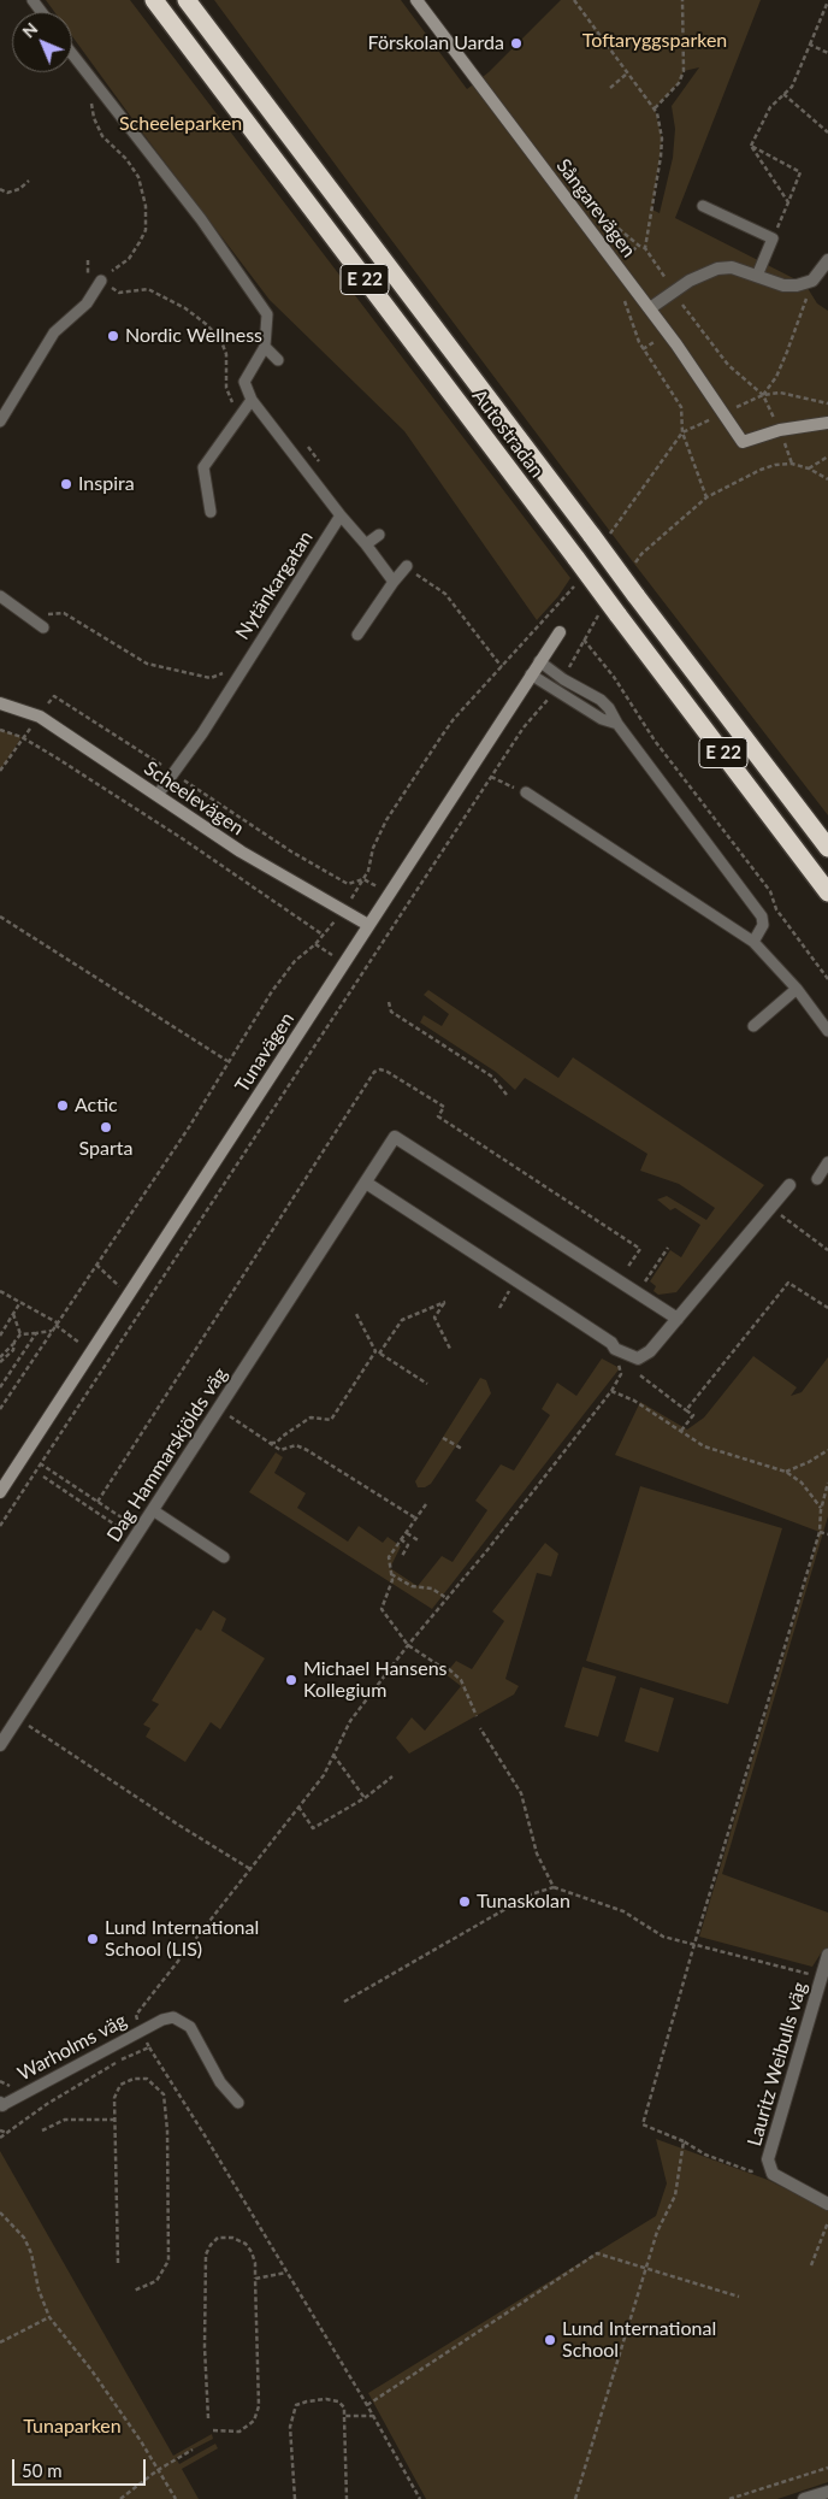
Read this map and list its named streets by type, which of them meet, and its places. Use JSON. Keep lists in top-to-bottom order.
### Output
{
  "streets": {
    "highway": ["E 22", "Autostradan"],
    "main road": ["Sångarevägen", "Scheelevägen", "Tunavägen"],
    "street": ["Dag Hammarskjölds väg", "Lauritz Weibulls väg"],
    "lane": ["Nytänkargatan", "Warholms väg"]
  },
  "crossings": [
    ["Nytänkargatan", "Scheelevägen"],
    ["Scheelevägen", "Tunavägen"]
  ],
  "parks": ["Toftaryggsparken", "Scheeleparken", "Tunaparken"],
  "places": [
    "Förskolan Uarda",
    "Nordic Wellness",
    "Inspira",
    "Actic",
    "Sparta",
    "Michael Hansens Kollegium",
    "Tunaskolan",
    "Lund International School (LIS)",
    "Lund International School"
  ],
  "scale_bar": "50 m",
  "north": "top left"
}
